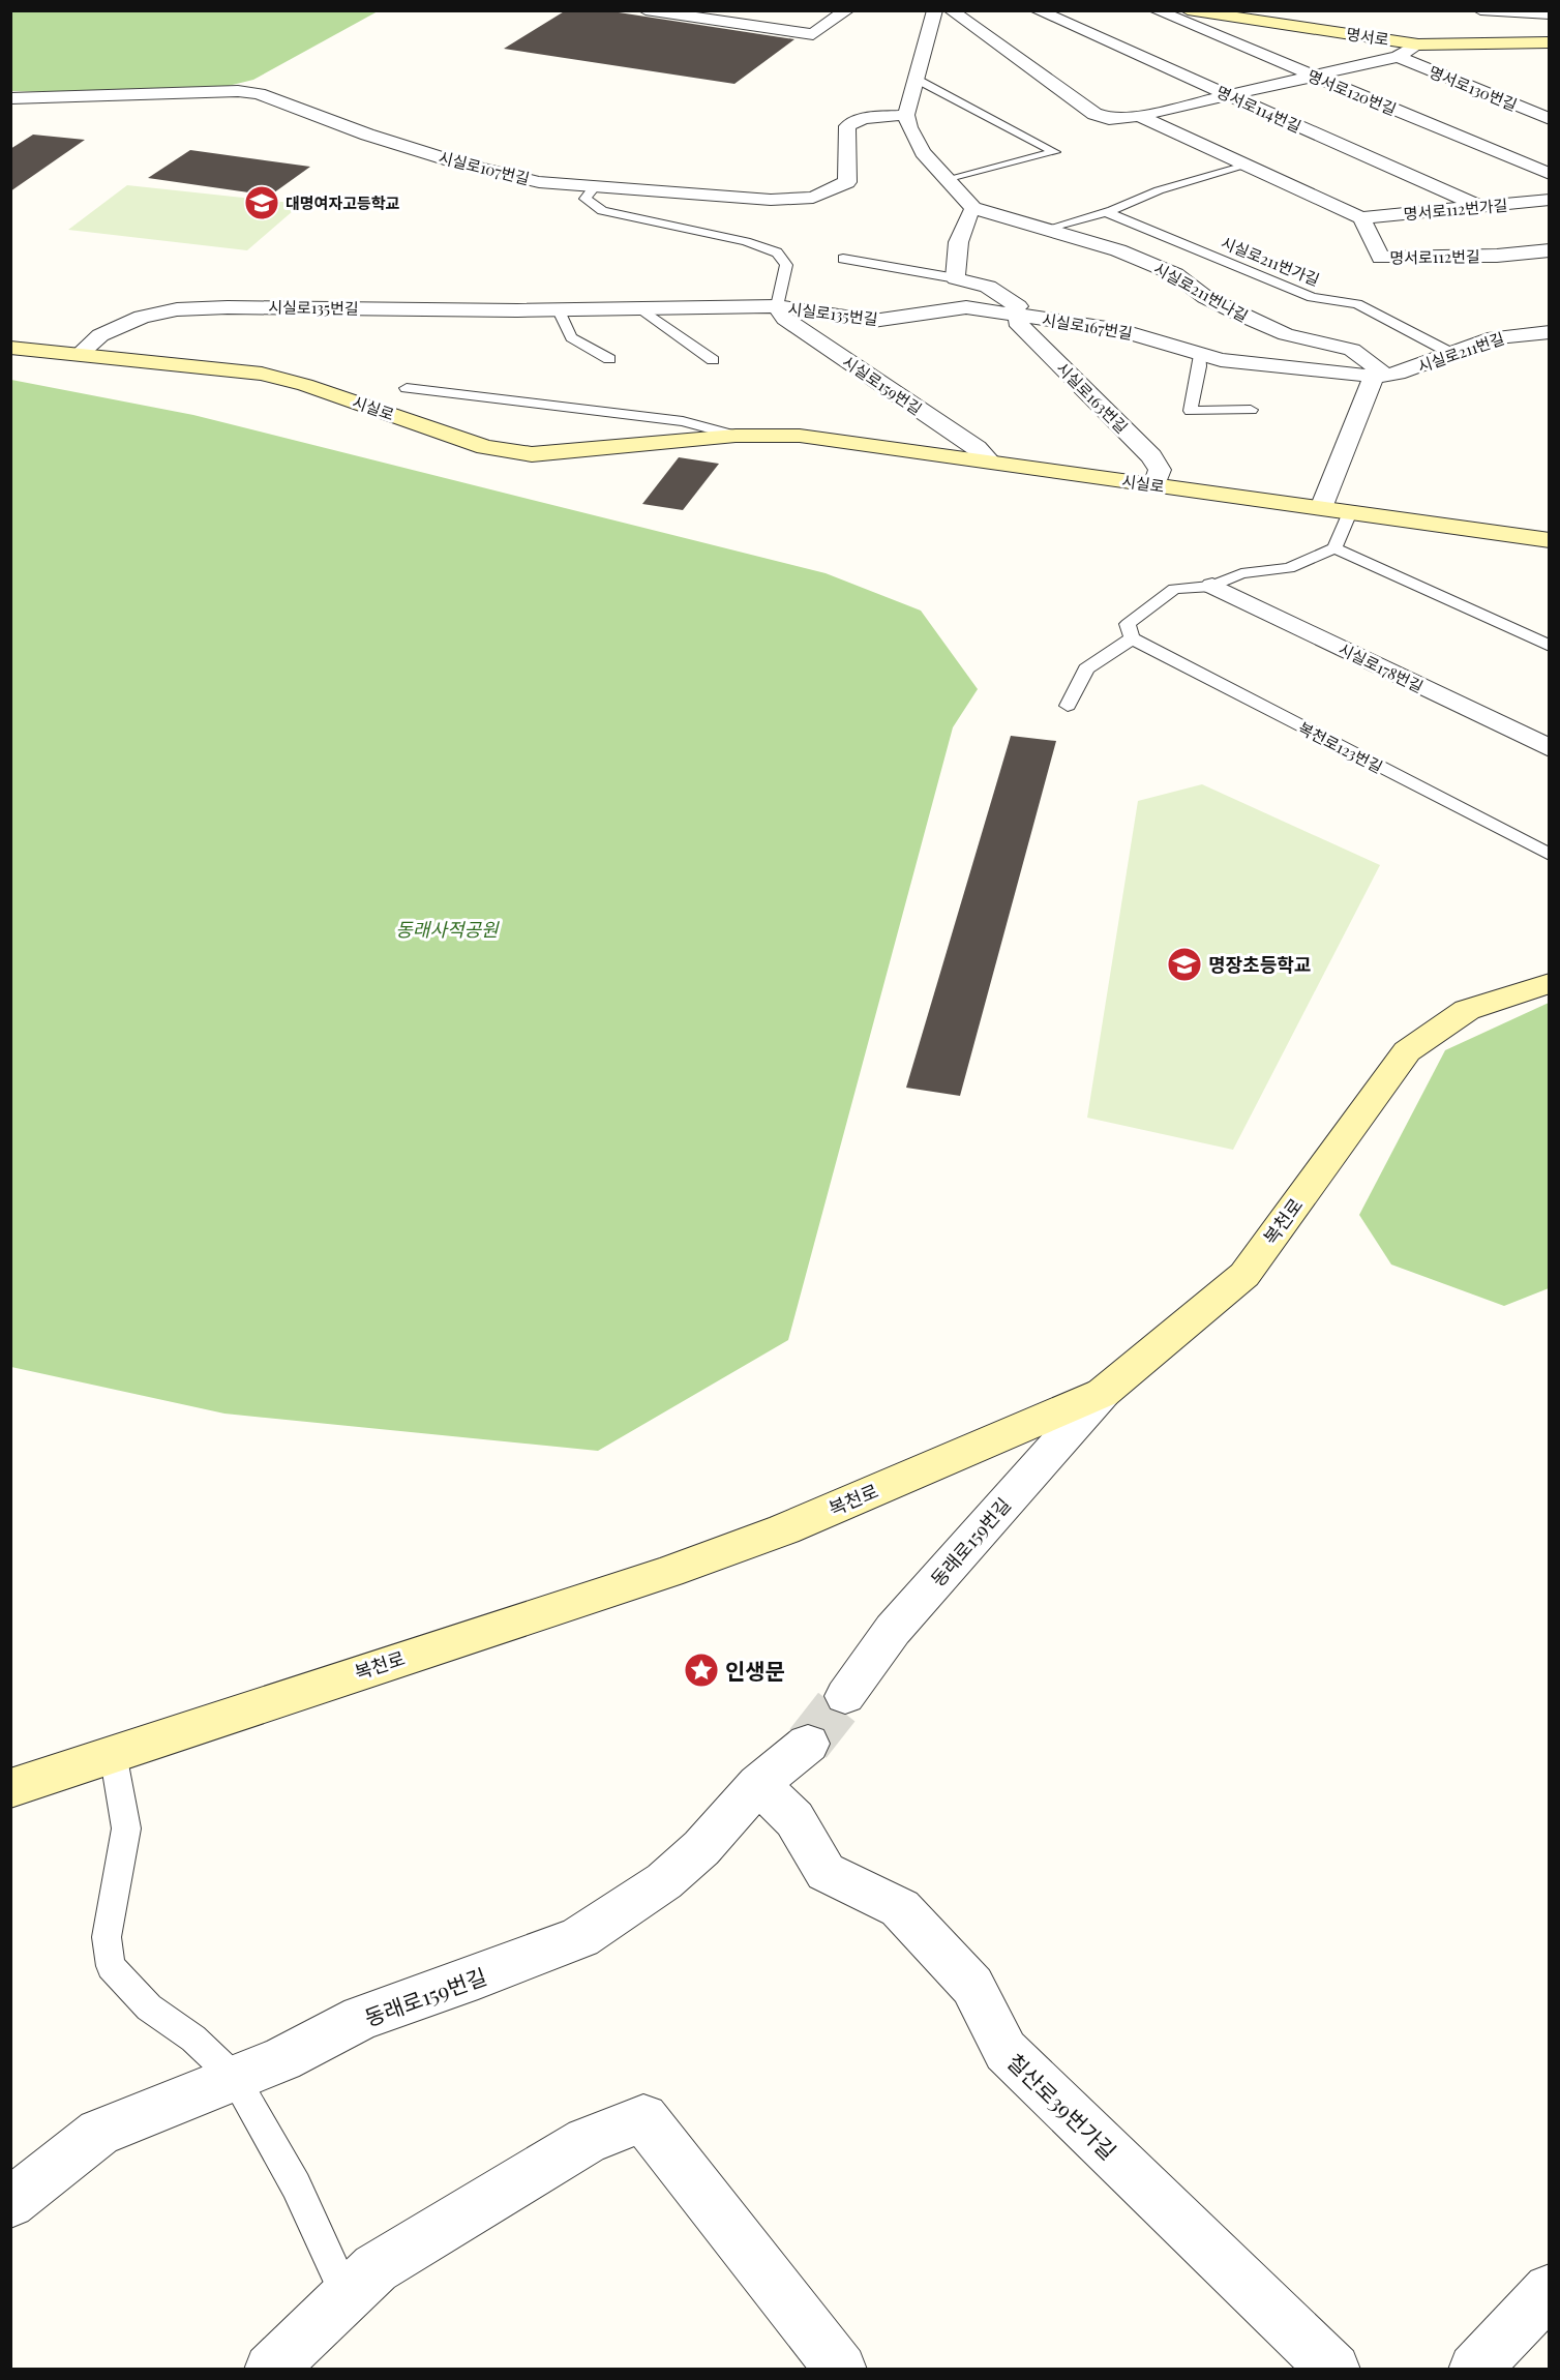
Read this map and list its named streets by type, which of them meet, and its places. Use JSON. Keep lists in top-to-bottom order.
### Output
{
  "streets": {
    "street": [
      "명서로",
      "명서로130번길",
      "명서로120번길",
      "명서로114번길",
      "시실로107번길",
      "명서로112번가길",
      "명서로112번길",
      "시실로211번나길",
      "시실로135번길",
      "시실로167번길",
      "시실로211번길",
      "시실로159번길",
      "시실로163번길",
      "시실로",
      "시실로178번길",
      "복천로",
      "동래로159번길",
      "칠산로39번가길"
    ],
    "lane": ["시실로211번가길", "복천로123번길"]
  },
  "crossings": [
    ["명서로", "명서로130번길"],
    ["명서로130번길", "명서로120번길"],
    ["명서로130번길", "명서로114번길"],
    ["명서로114번길", "명서로112번가길"],
    ["명서로112번가길", "명서로112번길"],
    ["시실로211번가길", "시실로211번길"],
    ["시실로211번나길", "시실로167번길"],
    ["시실로211번나길", "시실로211번길"],
    ["시실로135번길", "시실로167번길"],
    ["시실로135번길", "시실로159번길"],
    ["시실로135번길", "시실로163번길"],
    ["시실로135번길", "시실로"],
    ["시실로167번길", "시실로211번길"],
    ["시실로167번길", "시실로163번길"],
    ["시실로159번길", "시실로"],
    ["시실로163번길", "시실로"],
    ["복천로", "동래로159번길"],
    ["동래로159번길", "칠산로39번가길"]
  ],
  "parks": ["동래사적공원"],
  "places": {
    "school or university": ["대명여자고등학교", "명장초등학교"],
    "place": ["인생문"]
  }
}
